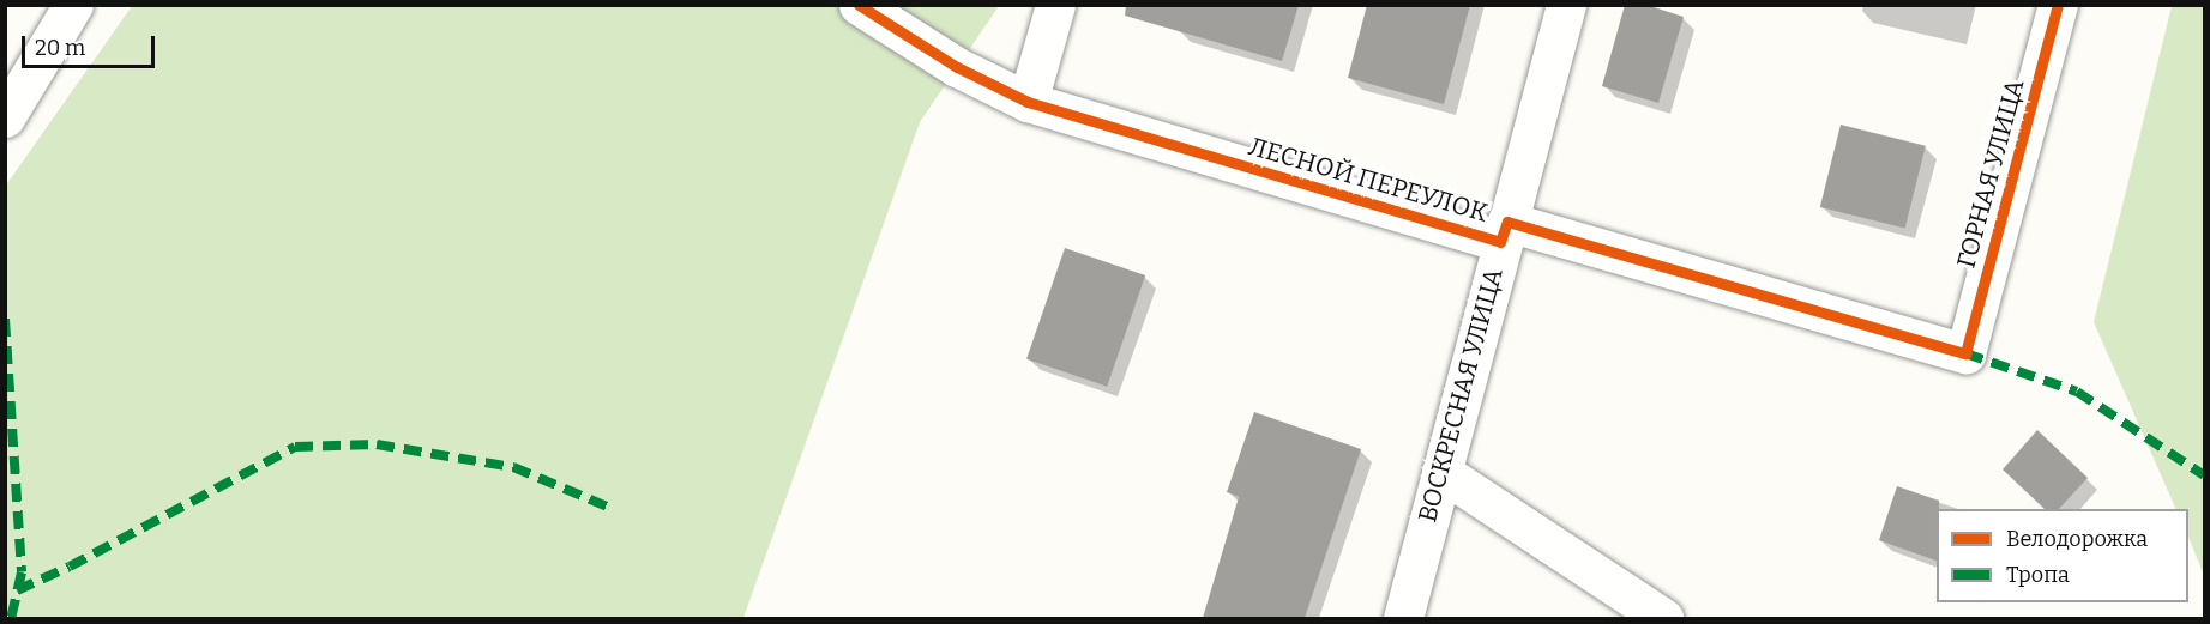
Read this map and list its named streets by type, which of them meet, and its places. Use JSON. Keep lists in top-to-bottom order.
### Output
{
  "streets": {
    "street": ["ГОРНАЯ УЛИЦА", "ЛЕСНОЙ ПЕРЕУЛОК", "ВОСКРЕСНАЯ УЛИЦА"]
  },
  "crossings": [
    ["ГОРНАЯ УЛИЦА", "ЛЕСНОЙ ПЕРЕУЛОК"],
    ["ЛЕСНОЙ ПЕРЕУЛОК", "ВОСКРЕСНАЯ УЛИЦА"]
  ],
  "legend": ["Велодорожка", "Тропа"],
  "scale_bar": "20 m"
}
